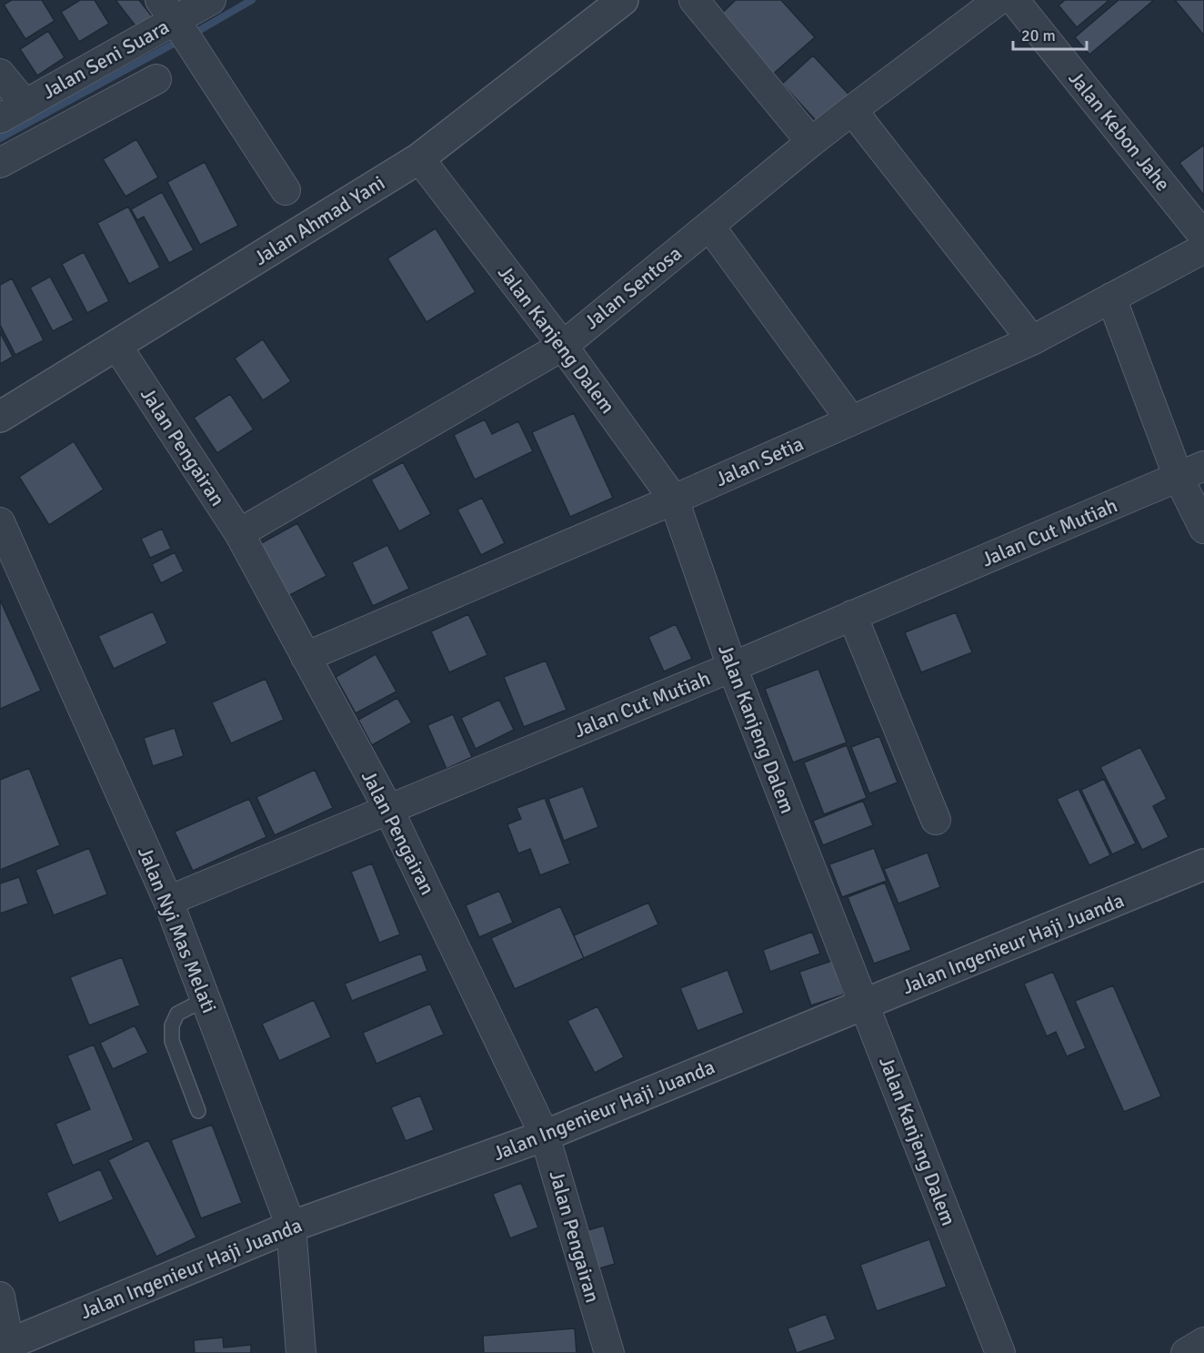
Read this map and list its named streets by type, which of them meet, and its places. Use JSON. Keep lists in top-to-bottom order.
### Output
{
  "streets": {
    "street": [
      "Jalan Seni Suara",
      "Jalan Kebon Jahe",
      "Jalan Ahmad Yani",
      "Jalan Sentosa",
      "Jalan Kanjeng Dalem",
      "Jalan Pengairan",
      "Jalan Setia",
      "Jalan Cut Mutiah",
      "Jalan Nyi Mas Melati",
      "Jalan Ingenieur Haji Juanda"
    ]
  },
  "crossings": [
    ["Jalan Ahmad Yani", "Jalan Kanjeng Dalem"],
    ["Jalan Ahmad Yani", "Jalan Pengairan"],
    ["Jalan Sentosa", "Jalan Kanjeng Dalem"],
    ["Jalan Sentosa", "Jalan Pengairan"],
    ["Jalan Kanjeng Dalem", "Jalan Setia"],
    ["Jalan Kanjeng Dalem", "Jalan Cut Mutiah"],
    ["Jalan Kanjeng Dalem", "Jalan Ingenieur Haji Juanda"],
    ["Jalan Pengairan", "Jalan Setia"],
    ["Jalan Pengairan", "Jalan Cut Mutiah"],
    ["Jalan Pengairan", "Jalan Ingenieur Haji Juanda"],
    ["Jalan Cut Mutiah", "Jalan Nyi Mas Melati"],
    ["Jalan Nyi Mas Melati", "Jalan Ingenieur Haji Juanda"]
  ],
  "scale_bar": "20 m"
}
